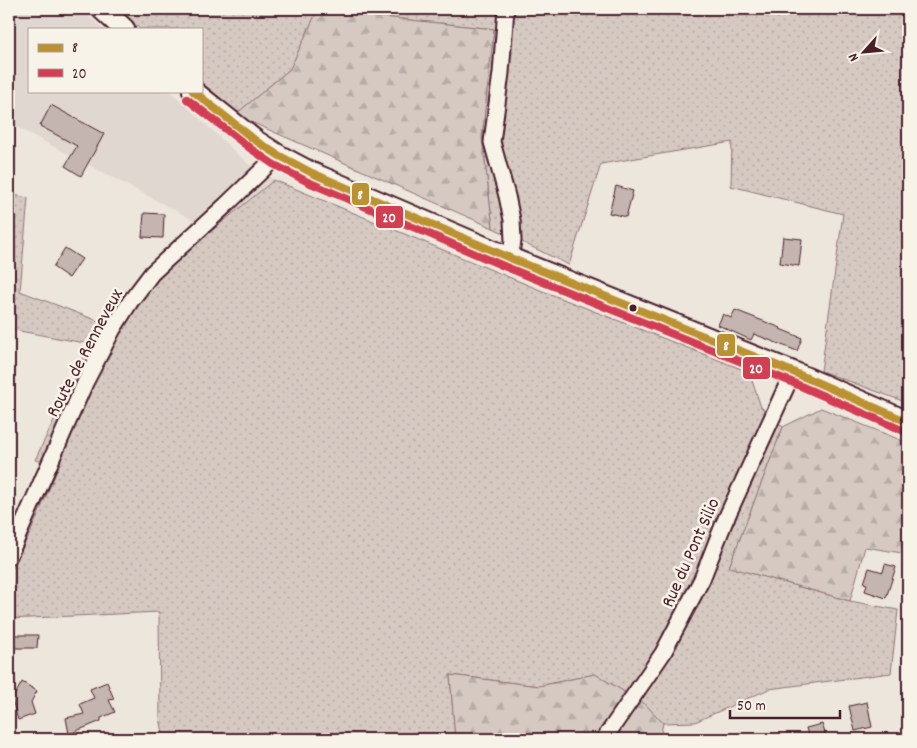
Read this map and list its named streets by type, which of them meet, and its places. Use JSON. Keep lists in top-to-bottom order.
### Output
{
  "streets": {
    "street": ["Route de Renneveux", "Rue du Pont Silio"]
  },
  "lines": ["transit line 8", "transit line 20"],
  "legend": ["8", "20"],
  "scale_bar": "50 m",
  "north": "bottom left"
}
